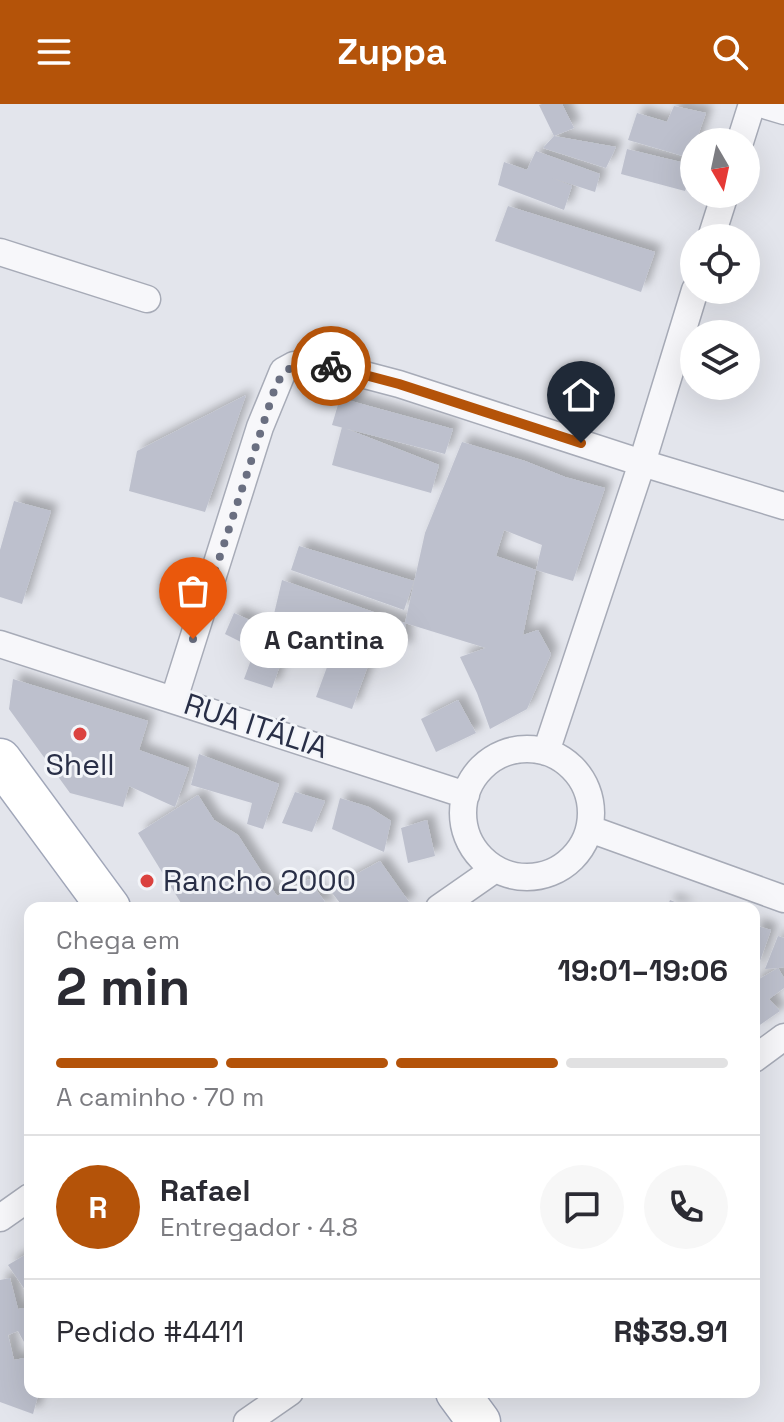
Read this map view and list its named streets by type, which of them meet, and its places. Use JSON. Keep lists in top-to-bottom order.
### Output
{
  "streets": {
    "street": ["RUA ITÁLIA"]
  },
  "places": ["A Cantina", "Shell", "Rancho 2000"],
  "north": "bottom",
  "page": {
    "header": "Zuppa",
    "bubble": "A Cantina",
    "heading": ["2 min", "Chega em", "19:01–19:06"],
    "panel": [
      "Rafael",
      "Entregador · 4.8",
      "Pedido #4411",
      "R$39.91"
    ],
    "bar": "A caminho · 70 m",
    "round": "R"
  }
}
